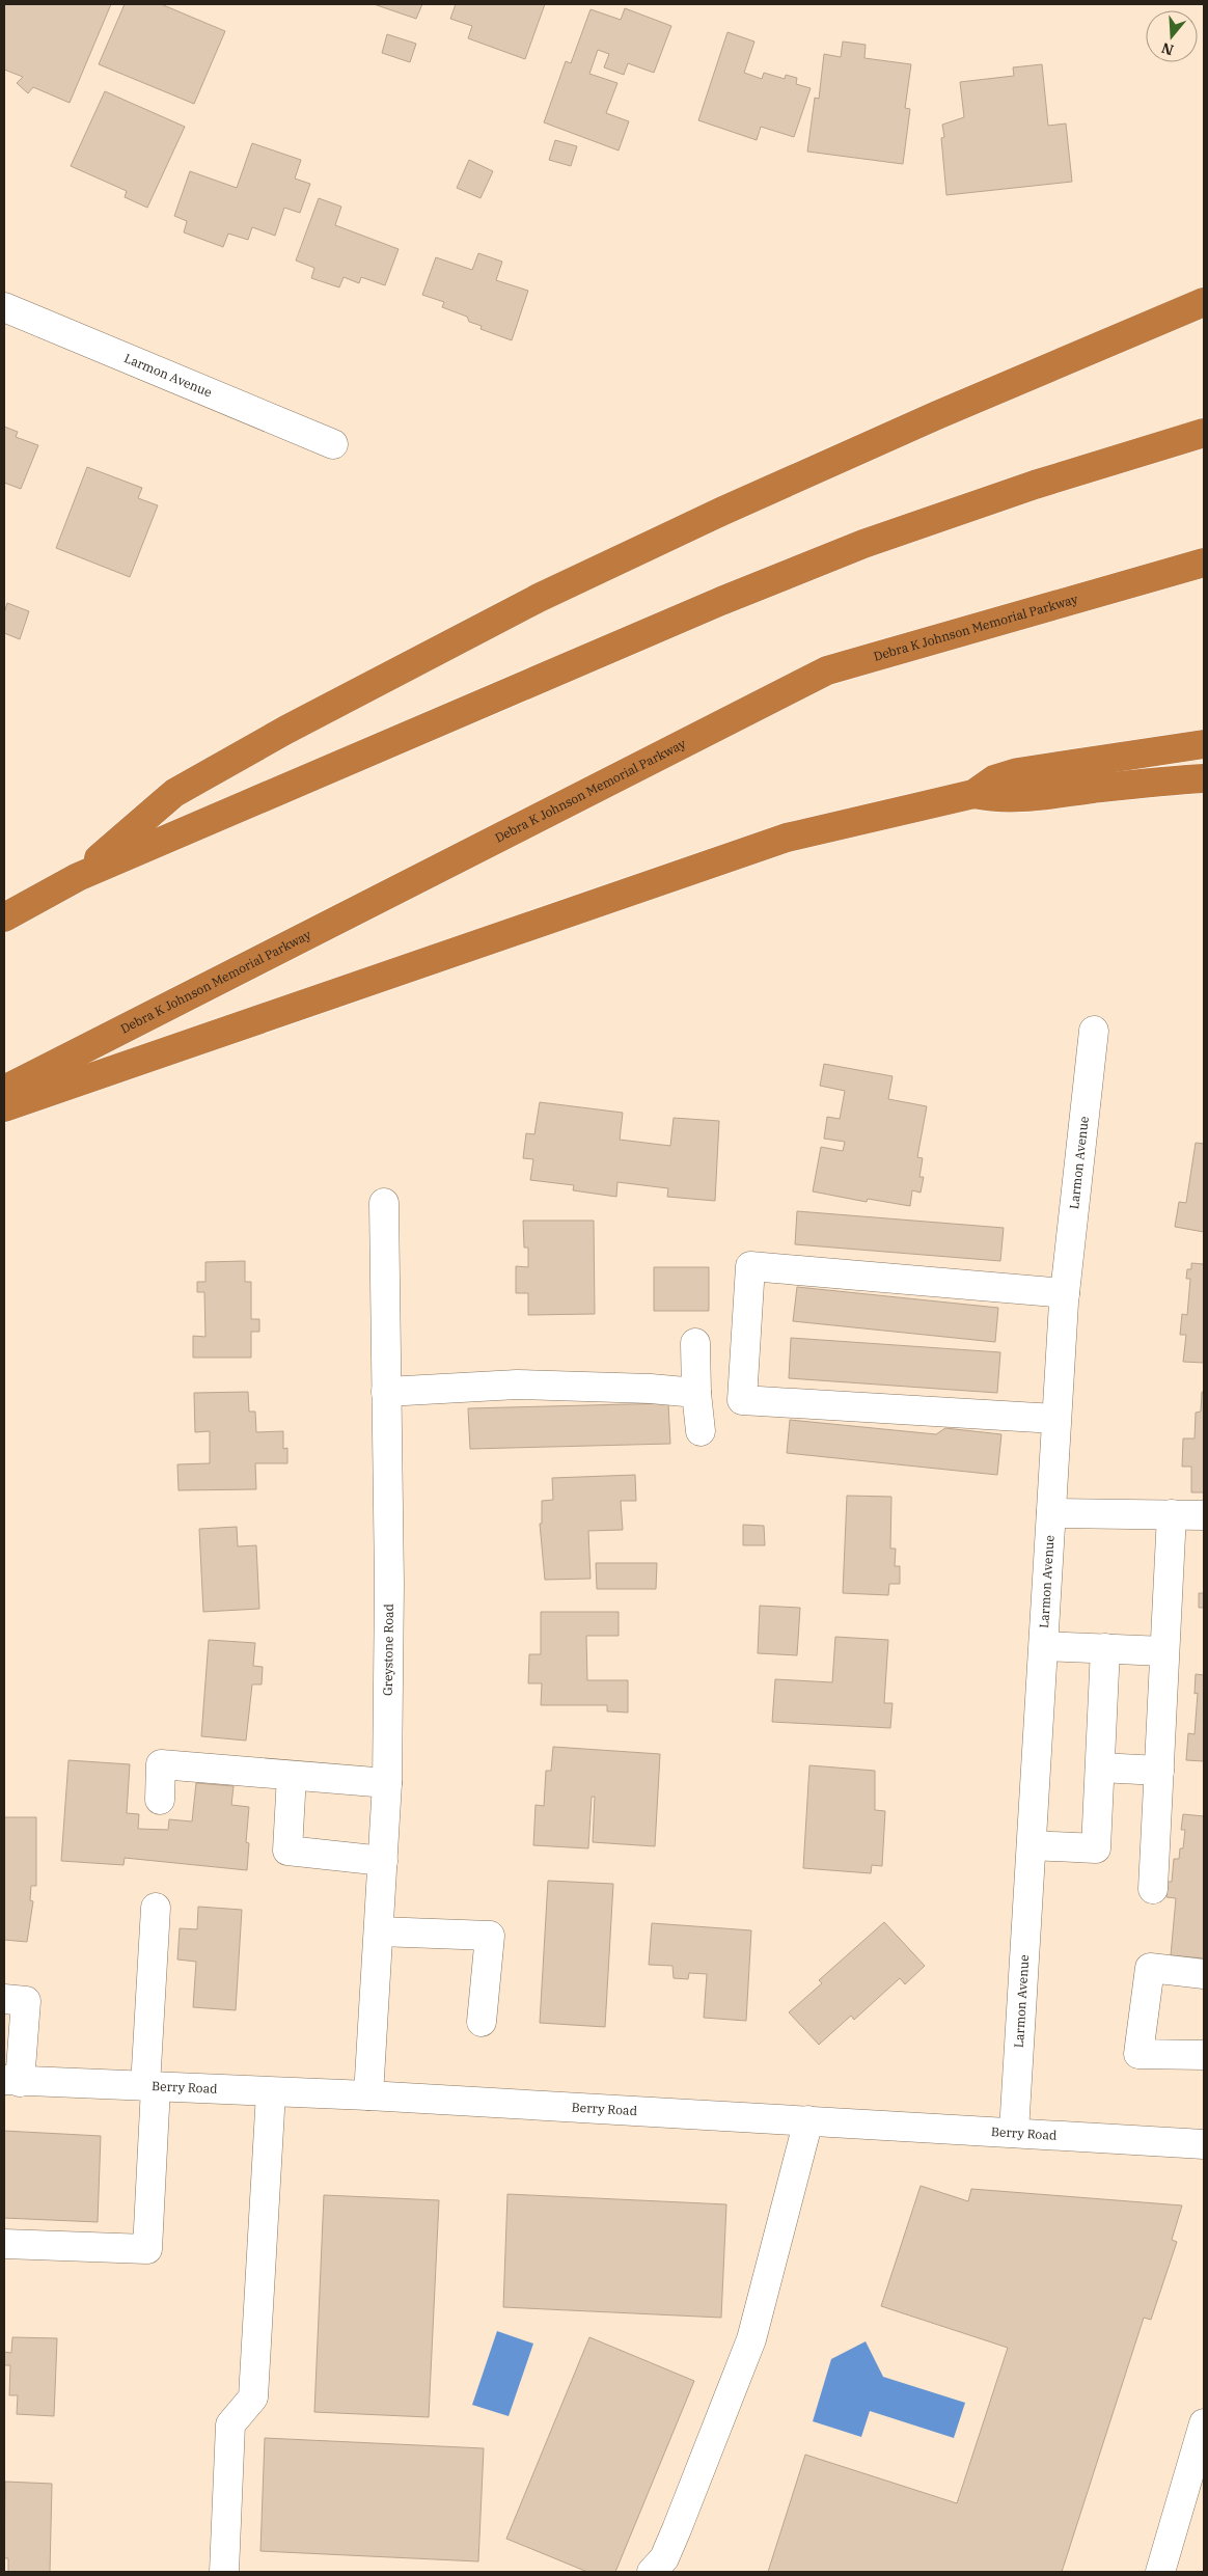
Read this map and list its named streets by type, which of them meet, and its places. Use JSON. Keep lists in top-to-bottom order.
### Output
{
  "streets": {
    "highway": ["Debra K Johnson Memorial Parkway"],
    "street": ["Larmon Avenue", "Greystone Road", "Berry Road"]
  },
  "crossings": [
    ["Larmon Avenue", "Berry Road"],
    ["Greystone Road", "Berry Road"]
  ],
  "north": "bottom"
}
